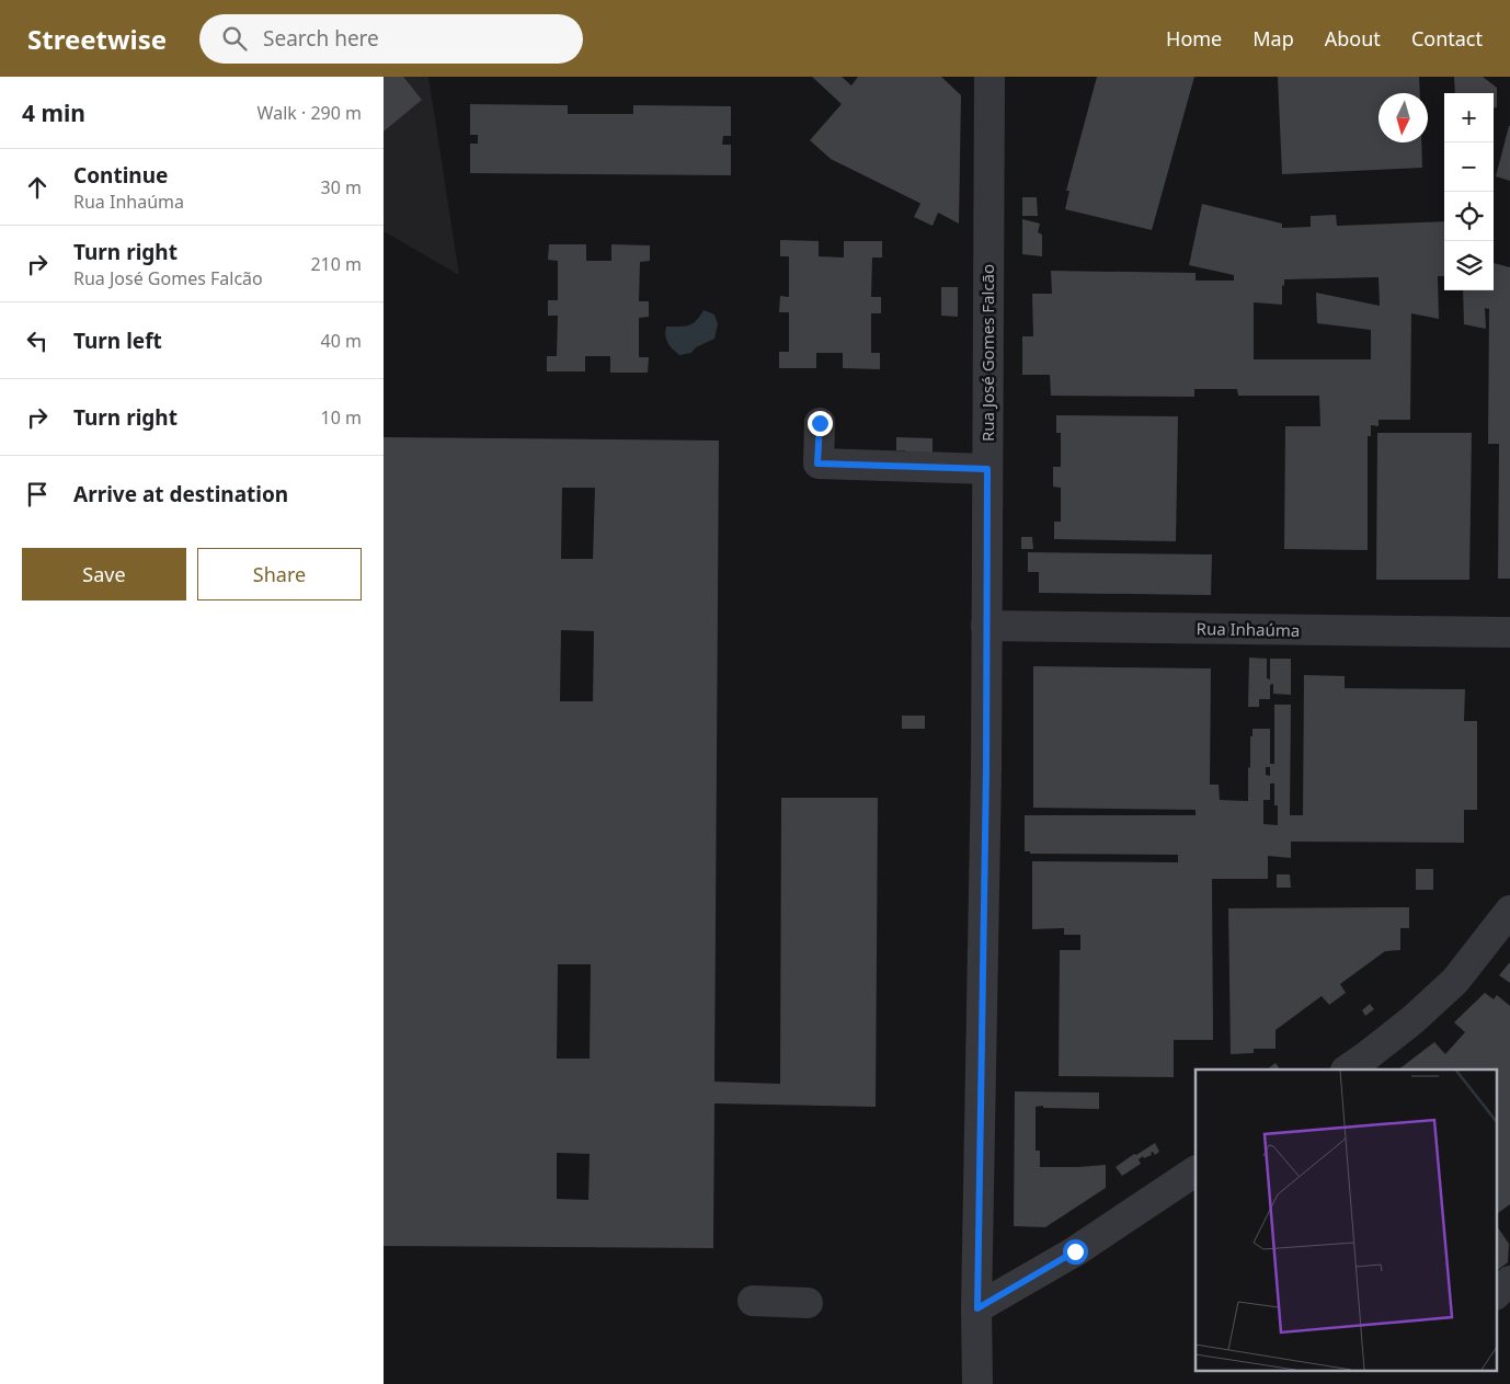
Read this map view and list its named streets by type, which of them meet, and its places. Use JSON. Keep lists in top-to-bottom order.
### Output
{
  "streets": {
    "street": ["Rua José Gomes Falcão", "Rua Inhaúma"]
  },
  "crossings": [
    ["Rua José Gomes Falcão", "Rua Inhaúma"]
  ],
  "north": "bottom",
  "page": {
    "header": "Streetwise",
    "search": "Search here",
    "nav": [
      "Home",
      "Map",
      "About",
      "Contact"
    ],
    "heading": ["4 min", "Walk · 290 m"],
    "map_buttons": ["+", "−"],
    "list": [
      ["Continue", "Rua Inhaúma", "30 m"],
      ["Turn right", "Rua José Gomes Falcão", "210 m"],
      ["Turn left", "40 m"],
      ["Turn right", "10 m"],
      "Arrive at destination"
    ],
    "buttons": ["Save", "Share"]
  }
}
